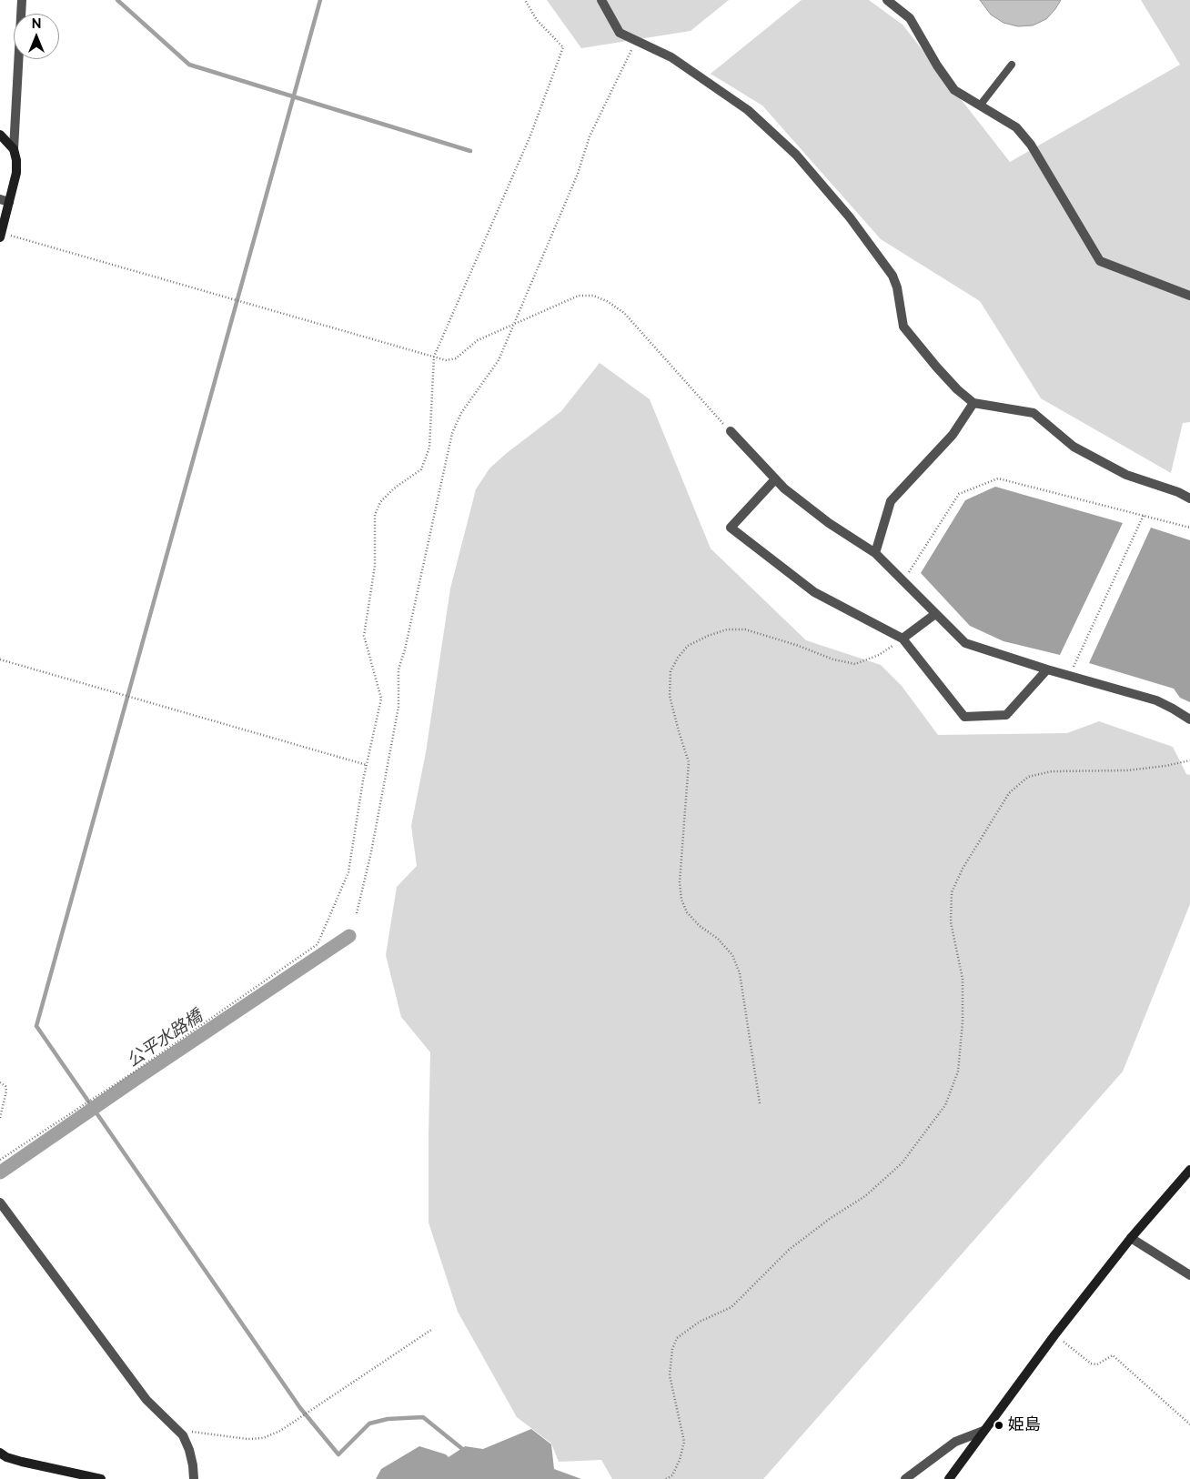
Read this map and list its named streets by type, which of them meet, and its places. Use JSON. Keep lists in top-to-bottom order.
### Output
{
  "water": ["公平水路橋"],
  "places": ["姫島"],
  "north": "top"
}
